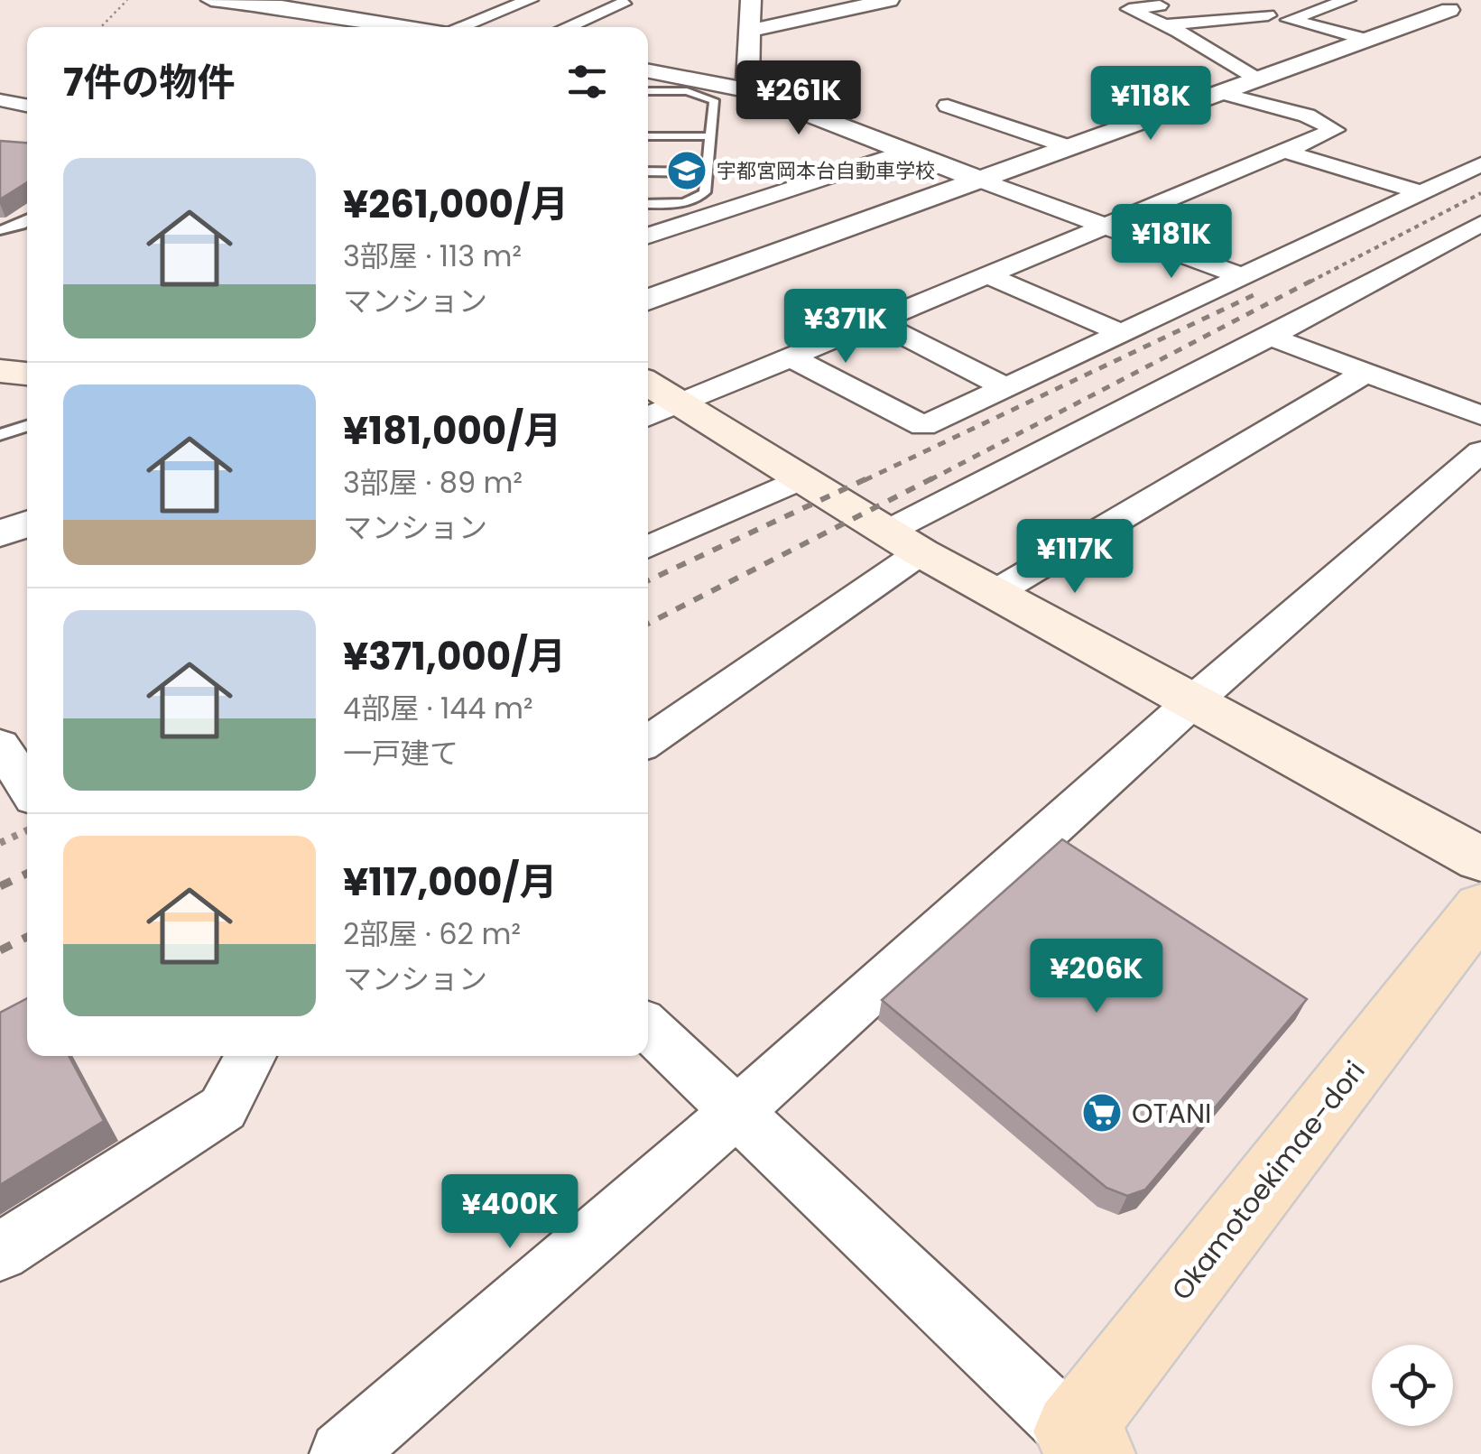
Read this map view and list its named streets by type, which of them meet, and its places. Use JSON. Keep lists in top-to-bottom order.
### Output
{
  "streets": {
    "main road": ["Okamotoekimae-dori"]
  },
  "places": {
    "school or university": ["宇都宮岡本台自動車学校"],
    "supermarket": ["OTANI"]
  },
  "page": {
    "heading": "7件の物件",
    "price": [
      "¥261K",
      "¥118K",
      "¥181K",
      "¥371K",
      "¥117K",
      "¥206K",
      "¥400K"
    ],
    "list": [
      {
        "name": "¥261,000/月",
        "note": "3部屋 · 113 m² · マンション"
      },
      {
        "name": "¥181,000/月",
        "note": "3部屋 · 89 m² · マンション"
      },
      {
        "name": "¥371,000/月",
        "note": "4部屋 · 144 m² · 一戸建て"
      },
      {
        "name": "¥117,000/月",
        "note": "2部屋 · 62 m² · マンション"
      }
    ]
  }
}
